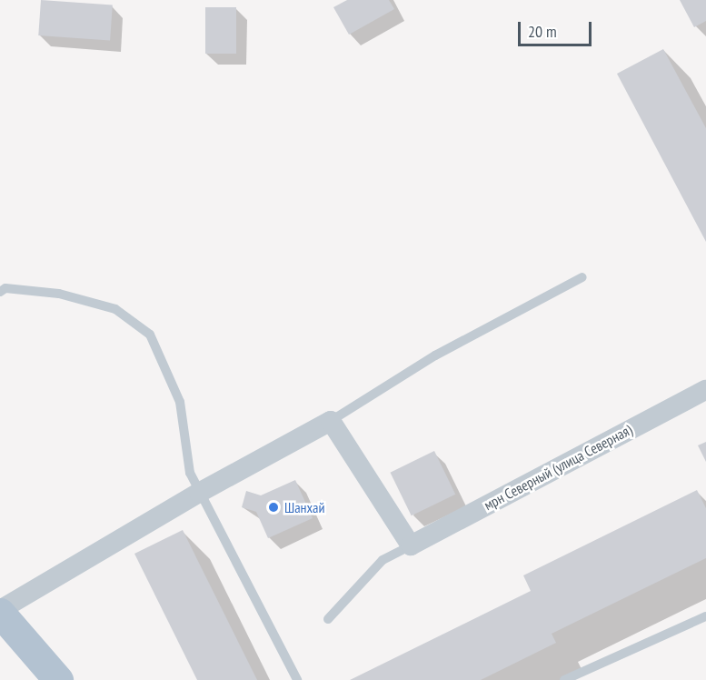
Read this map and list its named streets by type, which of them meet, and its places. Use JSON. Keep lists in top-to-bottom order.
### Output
{
  "streets": {
    "street": ["мрн Северный (улица Северная)"]
  },
  "places": ["Шанхай"],
  "scale_bar": "20 m"
}
